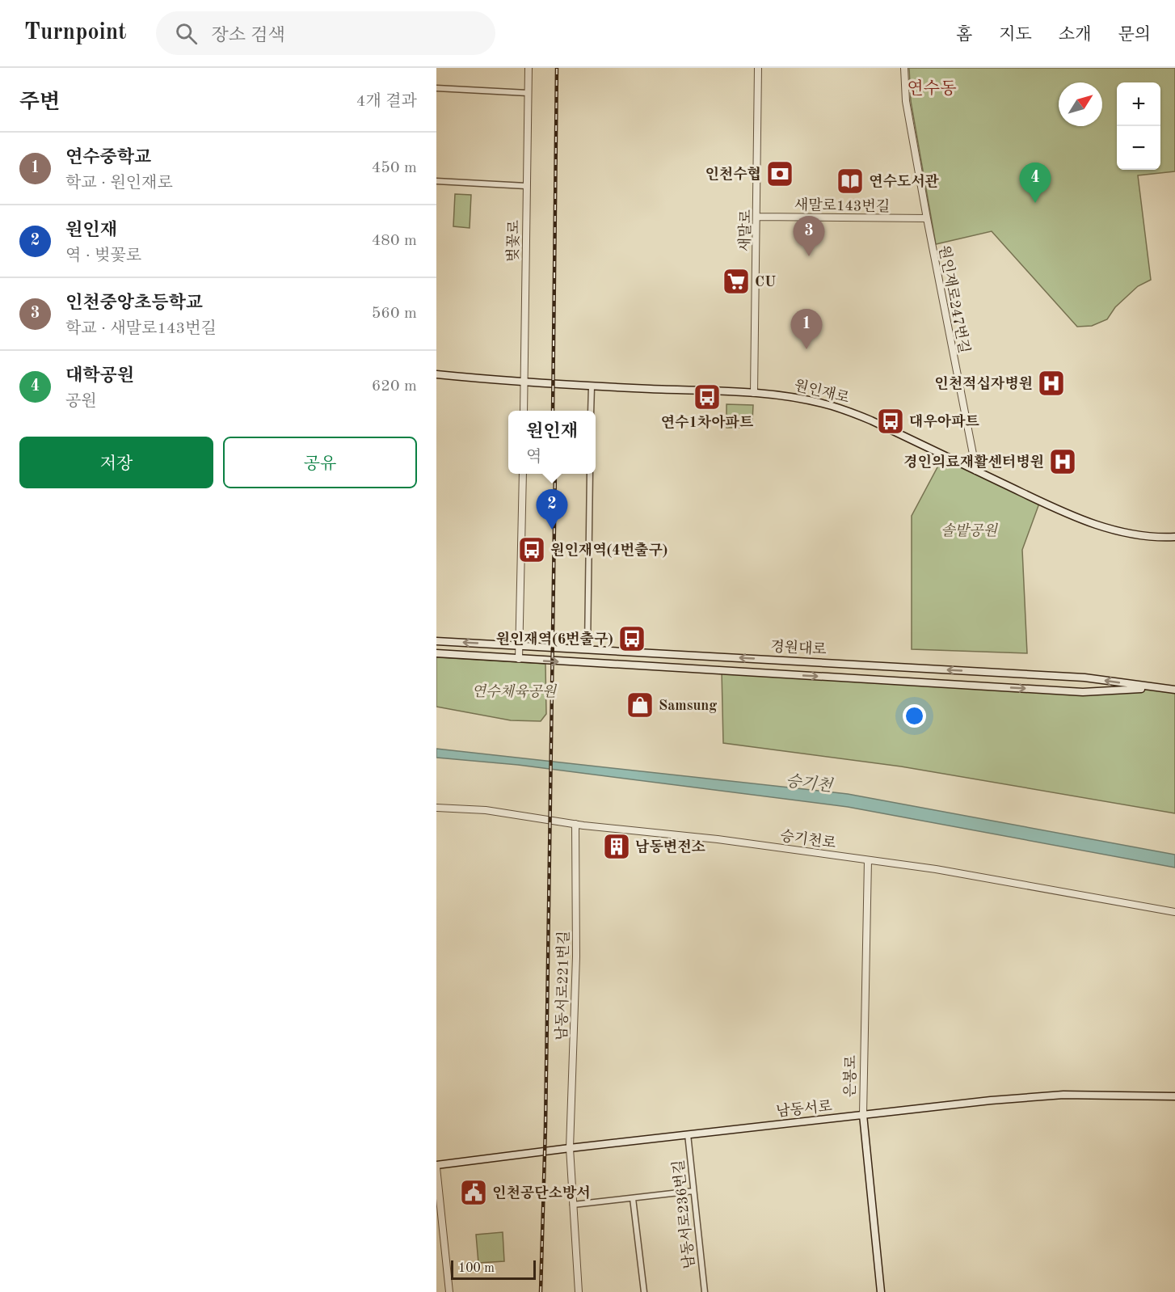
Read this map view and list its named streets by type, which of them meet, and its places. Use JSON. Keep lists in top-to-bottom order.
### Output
{
  "streets": {
    "main road": [
      "원인재로",
      "경원대로",
      "은봉로",
      "남동서로"
    ],
    "street": [
      "새말로143번길",
      "새말로",
      "벚꽃로",
      "원인재로247번길",
      "승기천로",
      "남동서로221번길",
      "남동서로236번길"
    ]
  },
  "crossings": [
    ["새말로143번길", "새말로"],
    ["새말로143번길", "원인재로247번길"],
    ["새말로", "원인재로"],
    ["벚꽃로", "원인재로"],
    ["원인재로247번길", "원인재로"],
    ["승기천로", "남동서로221번길"],
    ["승기천로", "은봉로"],
    ["남동서로221번길", "남동서로"],
    ["은봉로", "남동서로"],
    ["남동서로", "남동서로236번길"]
  ],
  "districts": ["연수동"],
  "water": ["승기천"],
  "parks": ["솔밭공원", "연수체육공원"],
  "places": {
    "bank": ["인천수협"],
    "library": ["연수도서관"],
    "supermarket": ["CU"],
    "hospital": ["인천적십자병원", "경인의료재활센터병원"],
    "bus stop": [
      "연수1차아파트",
      "대우아파트",
      "원인재역(4번출구)",
      "원인재역(6번출구)"
    ],
    "shop": ["Samsung"],
    "building": ["남동변전소"],
    "public building": ["인천공단소방서"]
  },
  "scale_bar": "100 m",
  "north": "top right",
  "page": {
    "header": "Turnpoint",
    "search": "장소 검색",
    "nav": [
      "홈",
      "지도",
      "소개",
      "문의"
    ],
    "heading": ["주변", "4개 결과"],
    "map_buttons": ["+", "−"],
    "list": [
      {
        "mark": "1",
        "name": "연수중학교",
        "note": "학교 · 원인재로",
        "value": "450 m"
      },
      {
        "mark": "2",
        "name": "원인재",
        "note": "역 · 벚꽃로",
        "value": "480 m"
      },
      {
        "mark": "3",
        "name": "인천중앙초등학교",
        "note": "학교 · 새말로143번길",
        "value": "560 m"
      },
      {
        "mark": "4",
        "name": "대학공원",
        "note": "공원",
        "value": "620 m"
      }
    ],
    "pins": [
      "4",
      "3",
      "1",
      "2"
    ],
    "popup": ["원인재", "역"],
    "buttons": ["저장", "공유"],
    "scale": "100 m"
  }
}
